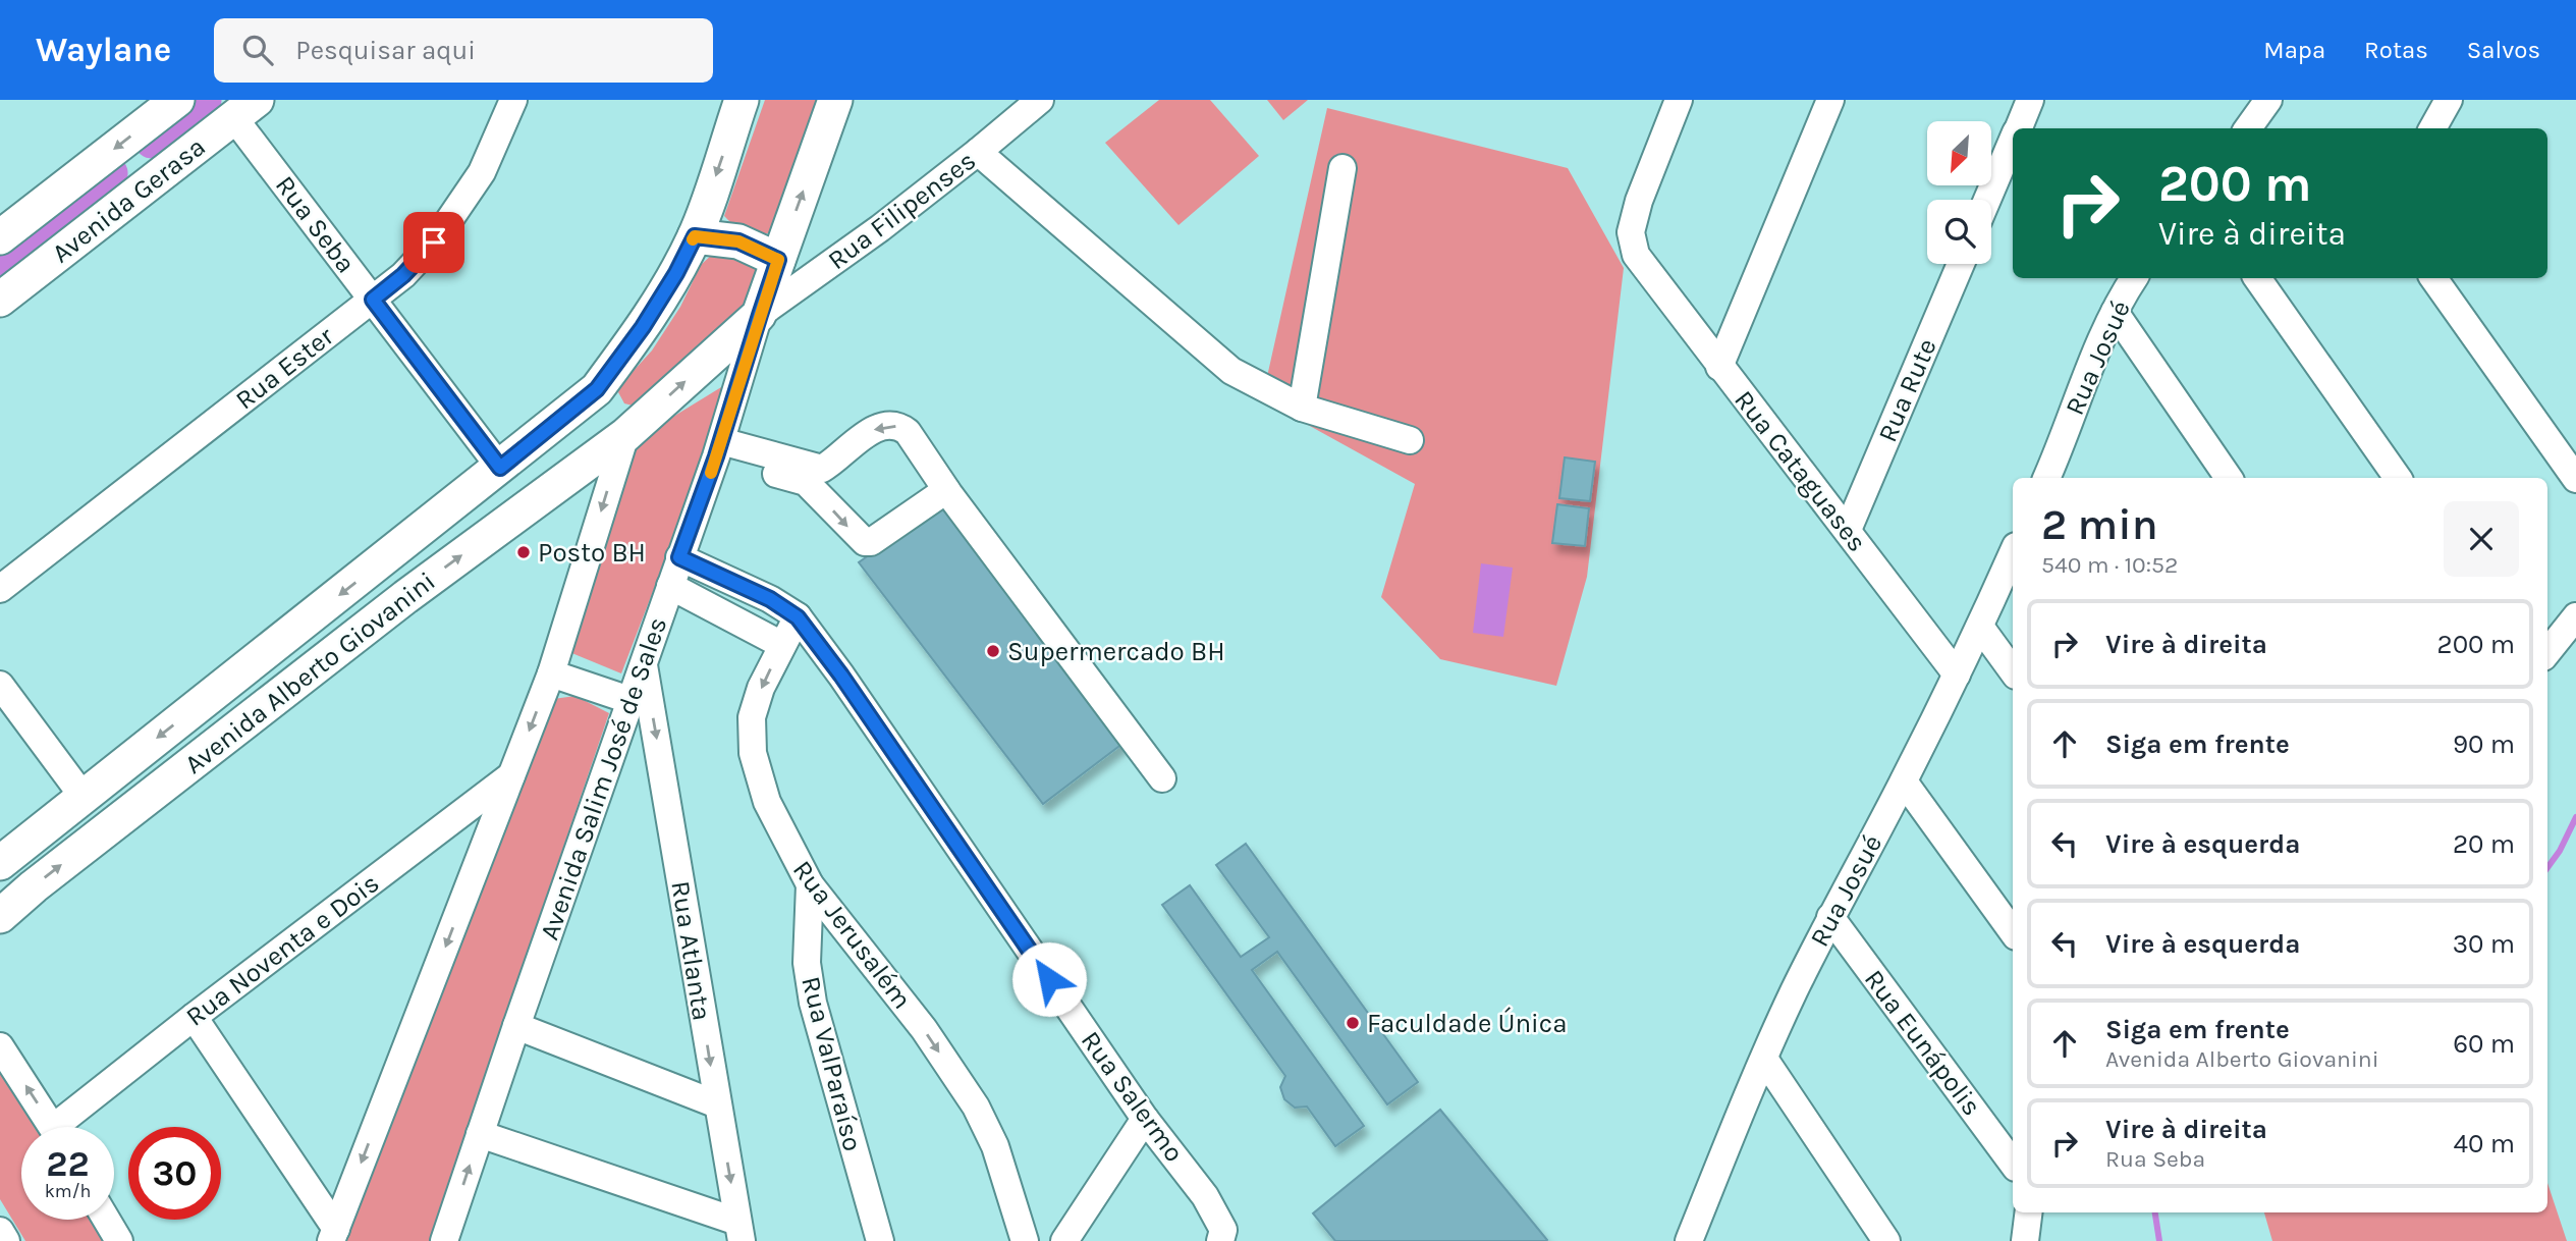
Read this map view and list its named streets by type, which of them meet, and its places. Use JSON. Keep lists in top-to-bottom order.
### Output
{
  "streets": {
    "main road": ["Avenida Gerasa", "Avenida Alberto Giovanini"],
    "street": [
      "Rua Filipenses",
      "Rua Seba",
      "Rua Josué",
      "Rua Ester",
      "Rua Rute",
      "Rua Cataguases",
      "Avenida Salim José de Sales",
      "Rua Jerusalém",
      "Rua Noventa e Dois",
      "Rua Atlanta",
      "Rua Eunápolis",
      "Rua ValParaíso",
      "Rua Salermo"
    ]
  },
  "crossings": [
    ["Avenida Gerasa", "Rua Seba"],
    ["Rua Filipenses", "Avenida Alberto Giovanini"],
    ["Rua Filipenses", "Avenida Salim José de Sales"],
    ["Rua Seba", "Rua Ester"],
    ["Rua Seba", "Avenida Alberto Giovanini"],
    ["Rua Josué", "Rua Cataguases"],
    ["Rua Josué", "Rua Eunápolis"],
    ["Rua Rute", "Rua Cataguases"],
    ["Avenida Alberto Giovanini", "Avenida Salim José de Sales"],
    ["Avenida Salim José de Sales", "Rua Atlanta"],
    ["Avenida Salim José de Sales", "Rua Salermo"],
    ["Rua Jerusalém", "Rua ValParaíso"],
    ["Rua Jerusalém", "Rua Salermo"]
  ],
  "one_way": ["Rua Jerusalém", "Rua Atlanta"],
  "places": ["Posto BH", "Supermercado BH", "Faculdade Única"],
  "north": "bottom left",
  "page": {
    "header": "Waylane",
    "search": "Pesquisar aqui",
    "nav": ["Mapa", "Rotas", "Salvos"],
    "turn": ["200 m", "Vire à direita"],
    "heading": ["2 min", "540 m · 10:52"],
    "list": [
      {
        "name": "Vire à direita",
        "value": "200 m"
      },
      {
        "name": "Siga em frente",
        "value": "90 m"
      },
      {
        "name": "Vire à esquerda",
        "value": "20 m"
      },
      {
        "name": "Vire à esquerda",
        "value": "30 m"
      },
      {
        "name": "Siga em frente",
        "note": "Avenida Alberto Giovanini",
        "value": "60 m"
      },
      {
        "name": "Vire à direita",
        "note": "Rua Seba",
        "value": "40 m"
      }
    ],
    "speed": "22 km/h",
    "limit": "30"
  }
}
